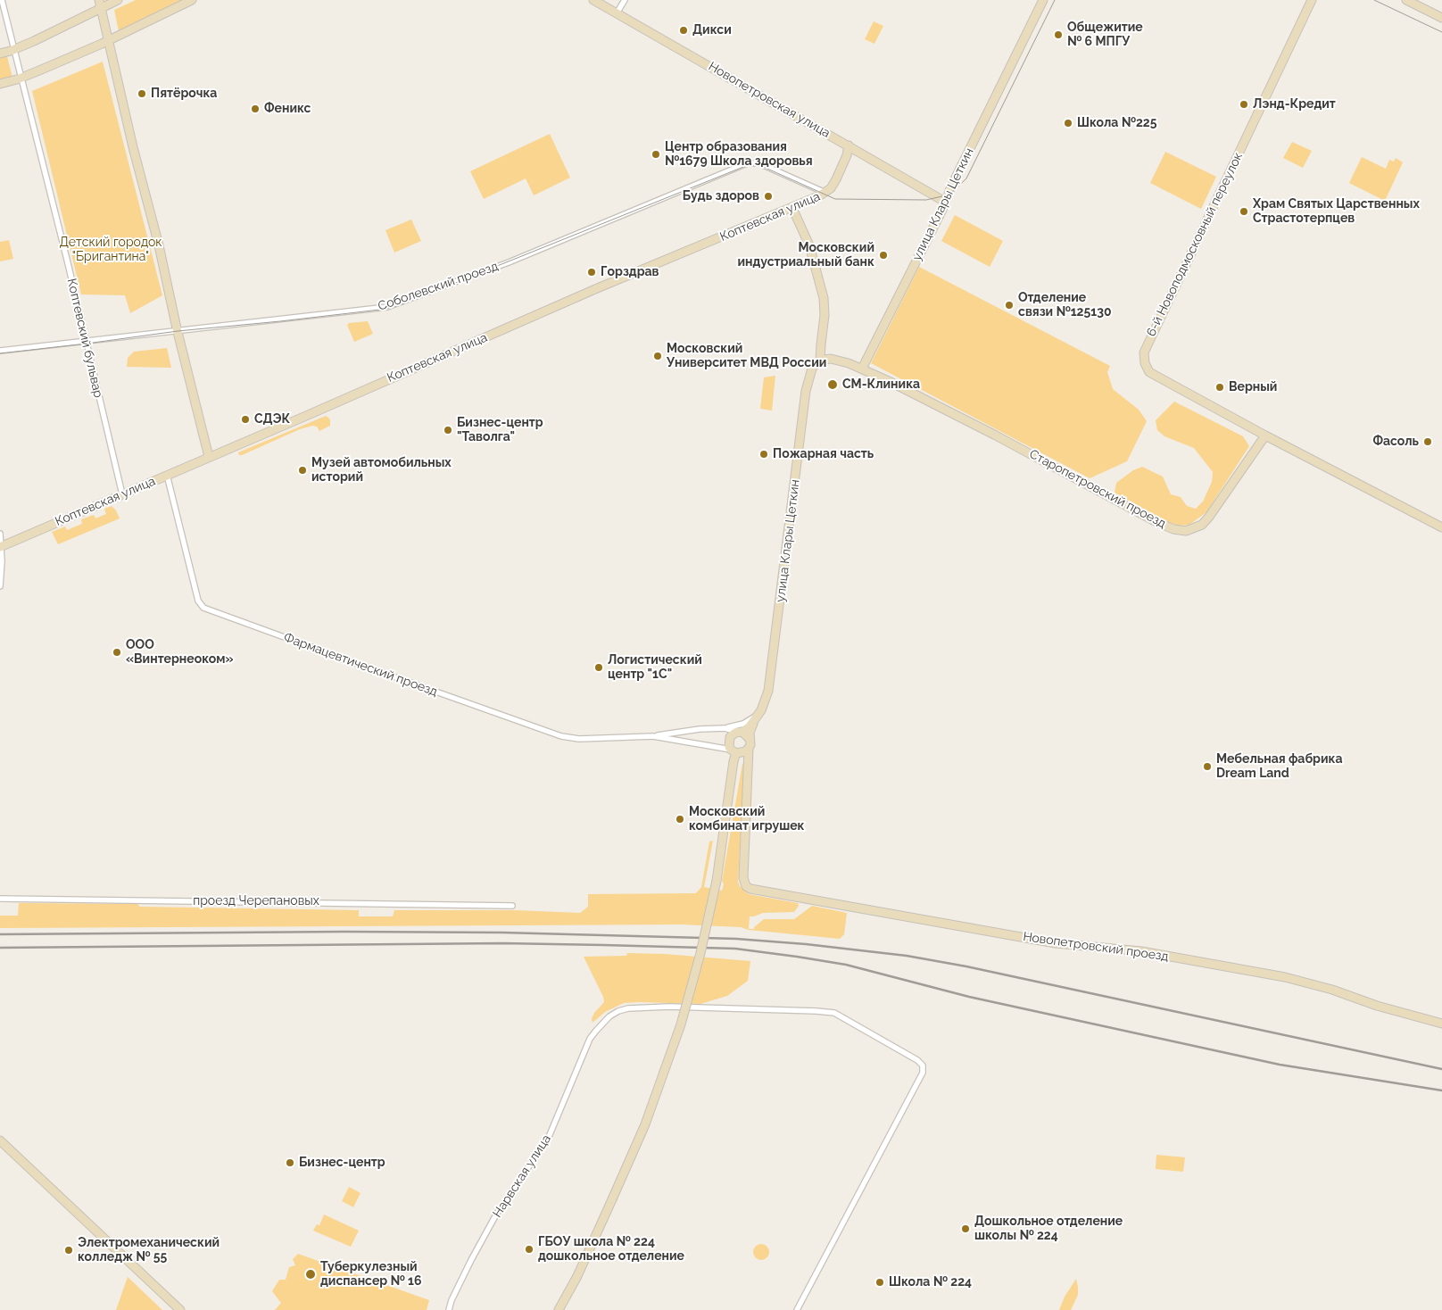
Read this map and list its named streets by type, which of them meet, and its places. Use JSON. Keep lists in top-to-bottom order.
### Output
{
  "streets": {
    "street": [
      "Новопетровская улица",
      "улица Клары Цеткин",
      "Коптевская улица",
      "6-й Новоподмосковный переулок",
      "Соболевский проезд",
      "Коптевский бульвар",
      "Старопетровский проезд",
      "Фармацевтический проезд",
      "проезд Черепановых",
      "Новопетровский проезд",
      "Нарвская улица"
    ]
  },
  "crossings": [
    ["Новопетровская улица", "улица Клары Цеткин"],
    ["Новопетровская улица", "Коптевская улица"],
    ["улица Клары Цеткин", "Старопетровский проезд"],
    ["улица Клары Цеткин", "Фармацевтический проезд"],
    ["улица Клары Цеткин", "Новопетровский проезд"],
    ["Коптевская улица", "Соболевский проезд"],
    ["Коптевская улица", "Коптевский бульвар"],
    ["Коптевская улица", "Фармацевтический проезд"],
    ["6-й Новоподмосковный переулок", "Старопетровский проезд"],
    ["Соболевский проезд", "Коптевский бульвар"],
    ["Фармацевтический проезд", "Новопетровский проезд"]
  ],
  "parks": ["Детский городок \"Бригантина\""],
  "places": [
    "Дикси",
    "Общежитие № 6 МПГУ",
    "Пятёрочка",
    "Лэнд-Кредит",
    "Феникс",
    "Школа №225",
    "Центр образования №1679 Школа здоровья",
    "Будь здоров",
    "Храм Святых Царственных Страстотерпцев",
    "Московский индустриальный банк",
    "Горздрав",
    "Отделение связи №125130",
    "Московский Университет МВД России",
    "СМ-Клиника",
    "Верный",
    "СДЭК",
    "Бизнес-центр \"Таволга\"",
    "Фасоль",
    "Пожарная часть",
    "Музей автомобильных историй",
    "ООО «Винтернеоком»",
    "Логистический центр \"1С\"",
    "Мебельная фабрика Dream Land",
    "Московский комбинат игрушек",
    "Бизнес-центр",
    "Дошкольное отделение школы № 224",
    "ГБОУ школа № 224 дошкольное отделение",
    "Электромеханический колледж № 55",
    "Туберкулезный диспансер № 16",
    "Школа № 224"
  ]
}
